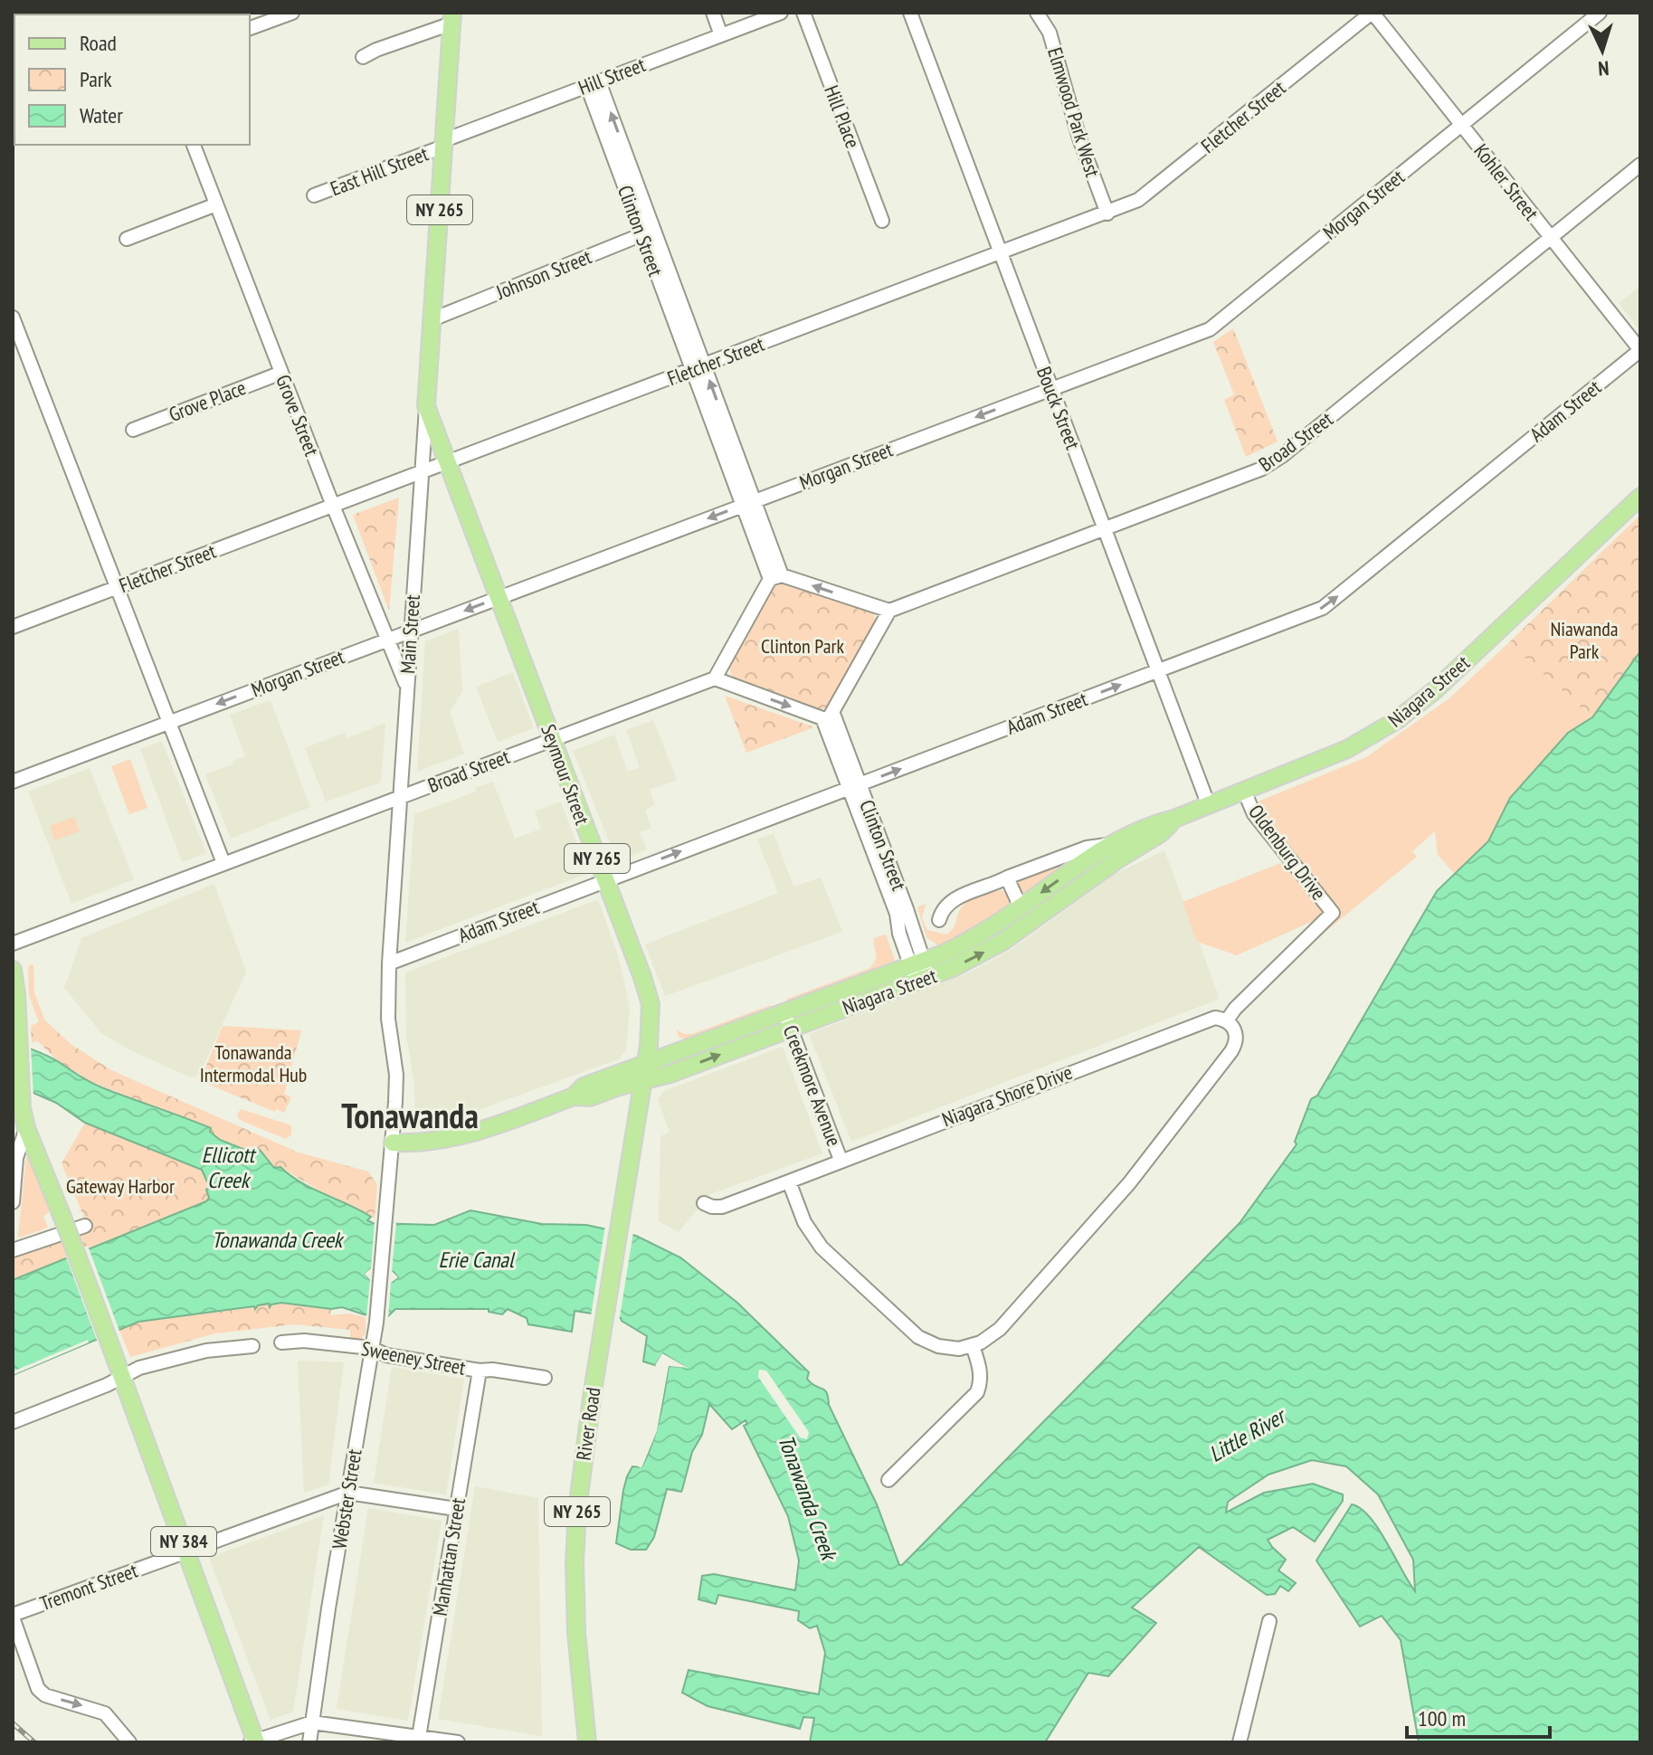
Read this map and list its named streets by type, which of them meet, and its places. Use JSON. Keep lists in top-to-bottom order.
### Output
{
  "streets": {
    "main road": [
      "NY 265",
      "Main Street",
      "Niagara Street",
      "Seymour Street",
      "River Road",
      "NY 384"
    ],
    "street": [
      "Hill Street",
      "Elmwood Park West",
      "Hill Place",
      "Fletcher Street",
      "East Hill Street",
      "Kohler Street",
      "Morgan Street",
      "Clinton Street",
      "Johnson Street",
      "Grove Place",
      "Bouck Street",
      "Adam Street",
      "Grove Street",
      "Broad Street",
      "Oldenburg Drive",
      "Creekmore Avenue",
      "Niagara Shore Drive",
      "Sweeney Street",
      "Webster Street",
      "Manhattan Street",
      "Tremont Street"
    ]
  },
  "crossings": [
    ["Hill Street", "East Hill Street"],
    ["Hill Street", "Clinton Street"],
    ["Hill Street", "Main Street"],
    ["Elmwood Park West", "Fletcher Street"],
    ["Fletcher Street", "Kohler Street"],
    ["Fletcher Street", "Clinton Street"],
    ["Fletcher Street", "Bouck Street"],
    ["Fletcher Street", "Grove Street"],
    ["Fletcher Street", "Main Street"],
    ["Fletcher Street", "Seymour Street"],
    ["East Hill Street", "Main Street"],
    ["Kohler Street", "Morgan Street"],
    ["Kohler Street", "Adam Street"],
    ["Kohler Street", "Broad Street"],
    ["Morgan Street", "Clinton Street"],
    ["Morgan Street", "Bouck Street"],
    ["Morgan Street", "Grove Street"],
    ["Morgan Street", "Main Street"],
    ["Morgan Street", "Seymour Street"],
    ["Clinton Street", "Johnson Street"],
    ["Clinton Street", "Adam Street"],
    ["Clinton Street", "Niagara Street"],
    ["Johnson Street", "Main Street"],
    ["Grove Place", "Grove Street"],
    ["Bouck Street", "Adam Street"],
    ["Bouck Street", "Broad Street"],
    ["Bouck Street", "Niagara Street"],
    ["Adam Street", "Main Street"],
    ["Adam Street", "Seymour Street"],
    ["Grove Street", "Main Street"],
    ["Broad Street", "Main Street"],
    ["Broad Street", "Seymour Street"],
    ["Main Street", "Niagara Street"],
    ["Main Street", "Seymour Street"],
    ["Main Street", "Webster Street"],
    ["Niagara Street", "Seymour Street"],
    ["Niagara Street", "Oldenburg Drive"],
    ["Niagara Street", "Creekmore Avenue"],
    ["Seymour Street", "River Road"],
    ["Oldenburg Drive", "Niagara Shore Drive"],
    ["Creekmore Avenue", "Niagara Shore Drive"],
    ["Sweeney Street", "Webster Street"],
    ["Sweeney Street", "Manhattan Street"],
    ["Webster Street", "Tremont Street"],
    ["NY 384", "Tremont Street"],
    ["Manhattan Street", "Tremont Street"]
  ],
  "one_way": ["Morgan Street", "Adam Street"],
  "districts": ["Tonawanda"],
  "water": [
    "Ellicott Creek",
    "Tonawanda Creek",
    "Erie Canal",
    "Little River"
  ],
  "parks": [
    "Niawanda Park",
    "Clinton Park",
    "Tonawanda Intermodal Hub",
    "Gateway Harbor"
  ],
  "legend": ["Road", "Park", "Water"],
  "scale_bar": "100 m",
  "north": "bottom"
}
